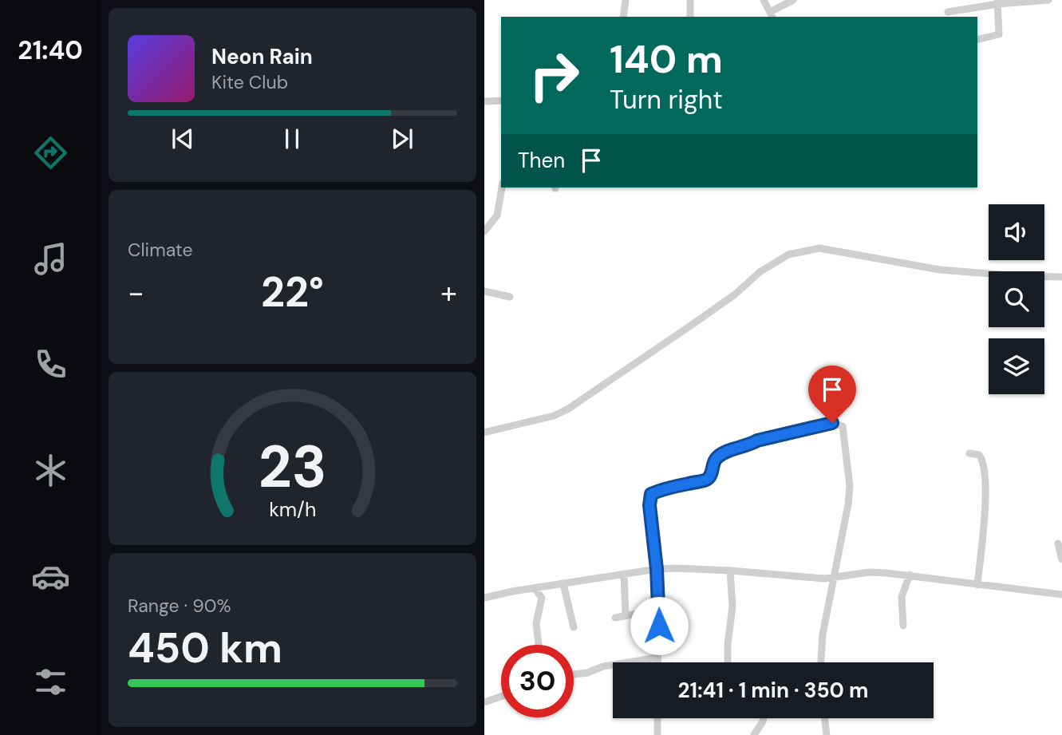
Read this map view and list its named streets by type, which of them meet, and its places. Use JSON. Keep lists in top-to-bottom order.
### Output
{
  "page": {
    "tabs": "21:40",
    "turn": ["140 m", "Turn right"],
    "song": ["Neon Rain", "Kite Club"],
    "then": "Then",
    "tile": [
      "Climate",
      ["Range · 90%", "450 km"]
    ],
    "heat": ["−", "22°", "+"],
    "limit": "30",
    "trip": "21:41 · 1 min · 350 m",
    "gauge": ["23", "km/h"]
  }
}
